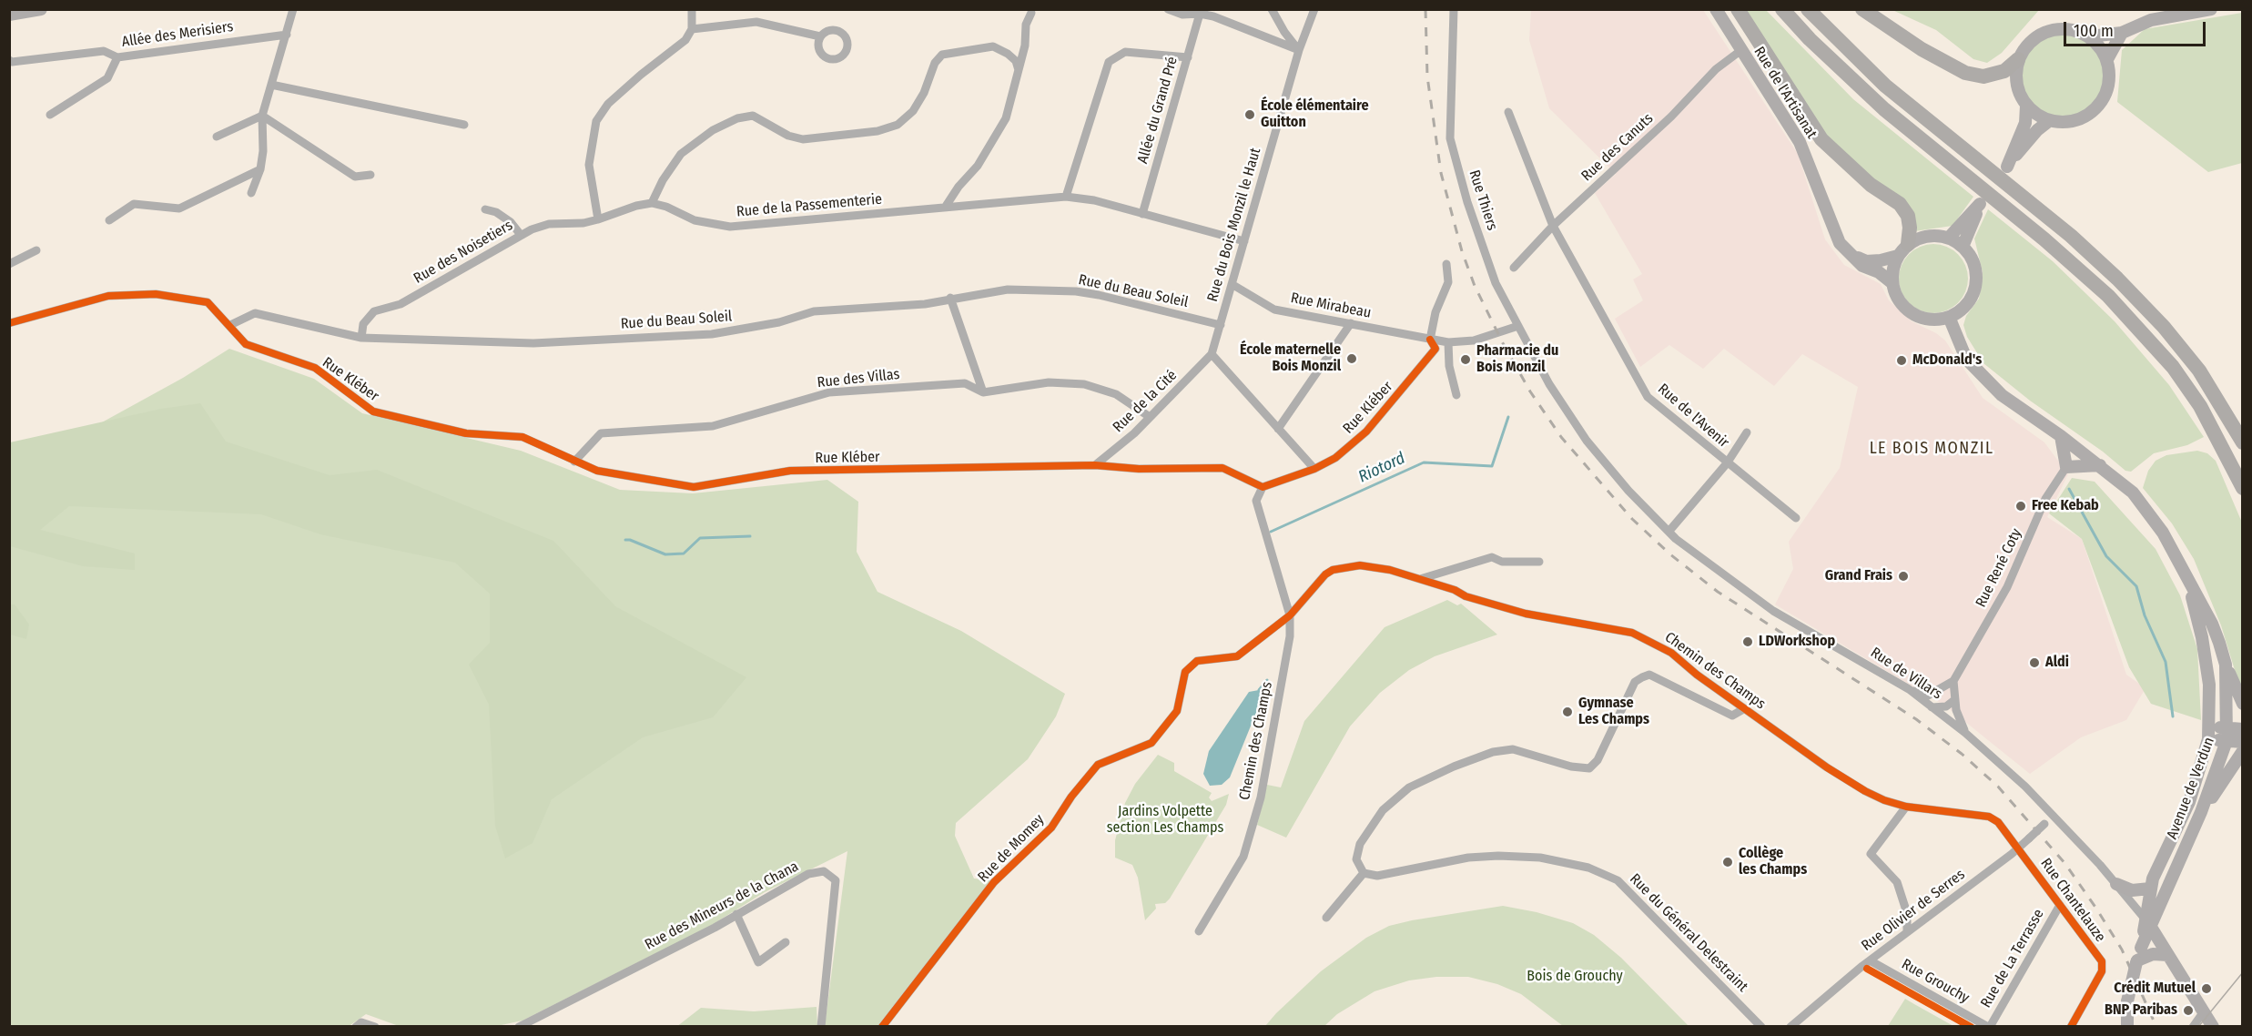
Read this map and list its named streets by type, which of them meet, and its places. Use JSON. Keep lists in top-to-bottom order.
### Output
{
  "streets": {
    "main road": ["Rue de l'Artisanat", "Rue de Villars", "Avenue de Verdun"],
    "street": [
      "Allée des Merisiers",
      "Allée du Grand Pré",
      "Rue des Canuts",
      "Rue Thiers",
      "Rue de la Passementerie",
      "Rue du Bois Monzil le Haut",
      "Rue des Noisetiers",
      "Rue du Beau Soleil",
      "Rue Mirabeau",
      "Rue des Villas",
      "Rue Kléber",
      "Rue de la Cité",
      "Rue de l'Avenir",
      "Rue René Coty",
      "Chemin des Champs",
      "Rue de Momey",
      "Rue Chantelauze",
      "Rue des Mineurs de la Chana",
      "Rue Olivier de Serres",
      "Rue du Général Delestraint",
      "Rue de La Terrasse",
      "Rue Grouchy"
    ]
  },
  "crossings": [
    ["Rue de l'Artisanat", "Rue des Canuts"],
    ["Rue de l'Artisanat", "Avenue de Verdun"],
    ["Allée du Grand Pré", "Rue de la Passementerie"],
    ["Rue des Canuts", "Rue de l'Avenir"],
    ["Rue Thiers", "Rue Mirabeau"],
    ["Rue Thiers", "Rue de Villars"],
    ["Rue de la Passementerie", "Rue du Bois Monzil le Haut"],
    ["Rue du Bois Monzil le Haut", "Rue du Beau Soleil"],
    ["Rue du Bois Monzil le Haut", "Rue Mirabeau"],
    ["Rue du Bois Monzil le Haut", "Rue de la Cité"],
    ["Rue des Noisetiers", "Rue du Beau Soleil"],
    ["Rue du Beau Soleil", "Rue Kléber"],
    ["Rue Mirabeau", "Rue Kléber"],
    ["Rue des Villas", "Rue Kléber"],
    ["Rue des Villas", "Rue de la Cité"],
    ["Rue Kléber", "Rue de la Cité"],
    ["Chemin des Champs", "Rue de Momey"],
    ["Chemin des Champs", "Rue Chantelauze"],
    ["Chemin des Champs", "Rue Olivier de Serres"],
    ["Rue de Villars", "Avenue de Verdun"],
    ["Rue de Villars", "Rue Olivier de Serres"],
    ["Rue Chantelauze", "Rue Olivier de Serres"],
    ["Rue Chantelauze", "Rue de La Terrasse"],
    ["Rue Olivier de Serres", "Rue Grouchy"],
    ["Rue de La Terrasse", "Rue Grouchy"]
  ],
  "districts": ["LE BOIS MONZIL"],
  "water": ["Riotord"],
  "parks": ["Jardins Volpette section Les Champs", "Bois de Grouchy"],
  "places": [
    "École élémentaire Guitton",
    "École maternelle Bois Monzil",
    "Pharmacie du Bois Monzil",
    "McDonald's",
    "Free Kebab",
    "Grand Frais",
    "LDWorkshop",
    "Aldi",
    "Gymnase Les Champs",
    "Collège les Champs",
    "Crédit Mutuel",
    "BNP Paribas"
  ],
  "scale_bar": "100 m"
}
